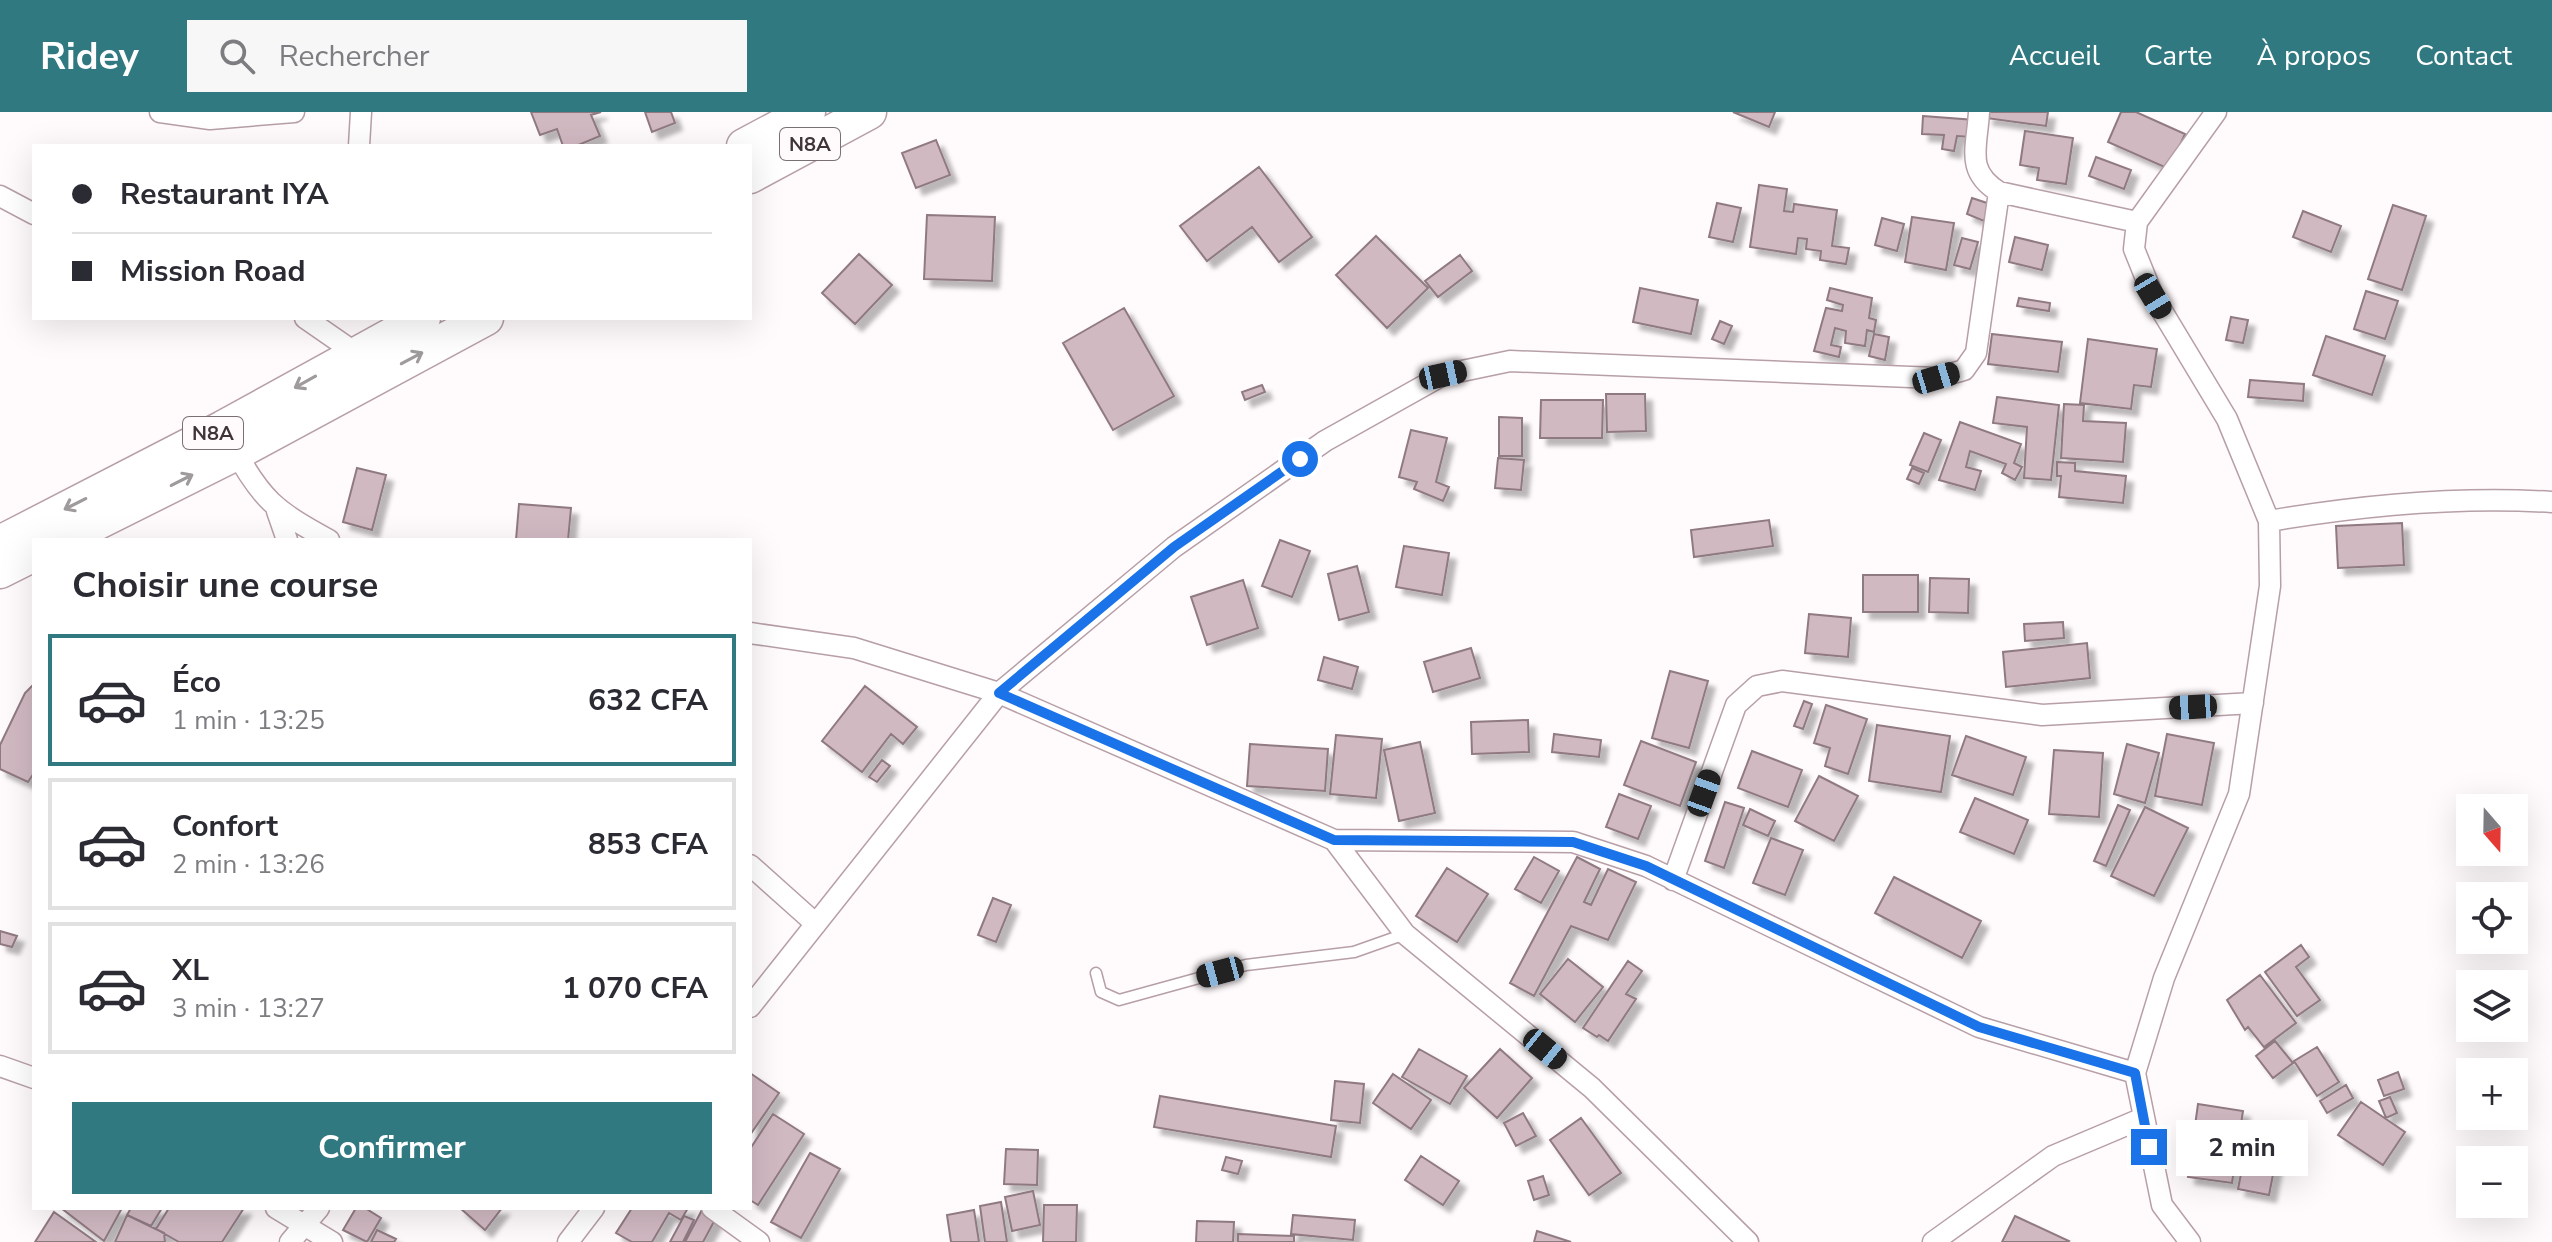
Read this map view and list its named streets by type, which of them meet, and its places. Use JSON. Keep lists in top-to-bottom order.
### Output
{
  "streets": {
    "highway": ["N8A"]
  },
  "north": "bottom",
  "page": {
    "header": "Ridey",
    "search": "Rechercher",
    "nav": [
      "Accueil",
      "Carte",
      "À propos",
      "Contact"
    ],
    "banner": ["Restaurant IYA", "Mission Road"],
    "heading": "Choisir une course",
    "list": [
      {
        "name": "Éco",
        "note": "1 min · 13:25",
        "value": "632 CFA"
      },
      {
        "name": "Confort",
        "note": "2 min · 13:26",
        "value": "853 CFA"
      },
      {
        "name": "XL",
        "note": "3 min · 13:27",
        "value": "1 070 CFA"
      }
    ],
    "map_buttons": ["+", "−"],
    "buttons": "Confirmer",
    "bubble": "2 min"
  }
}
